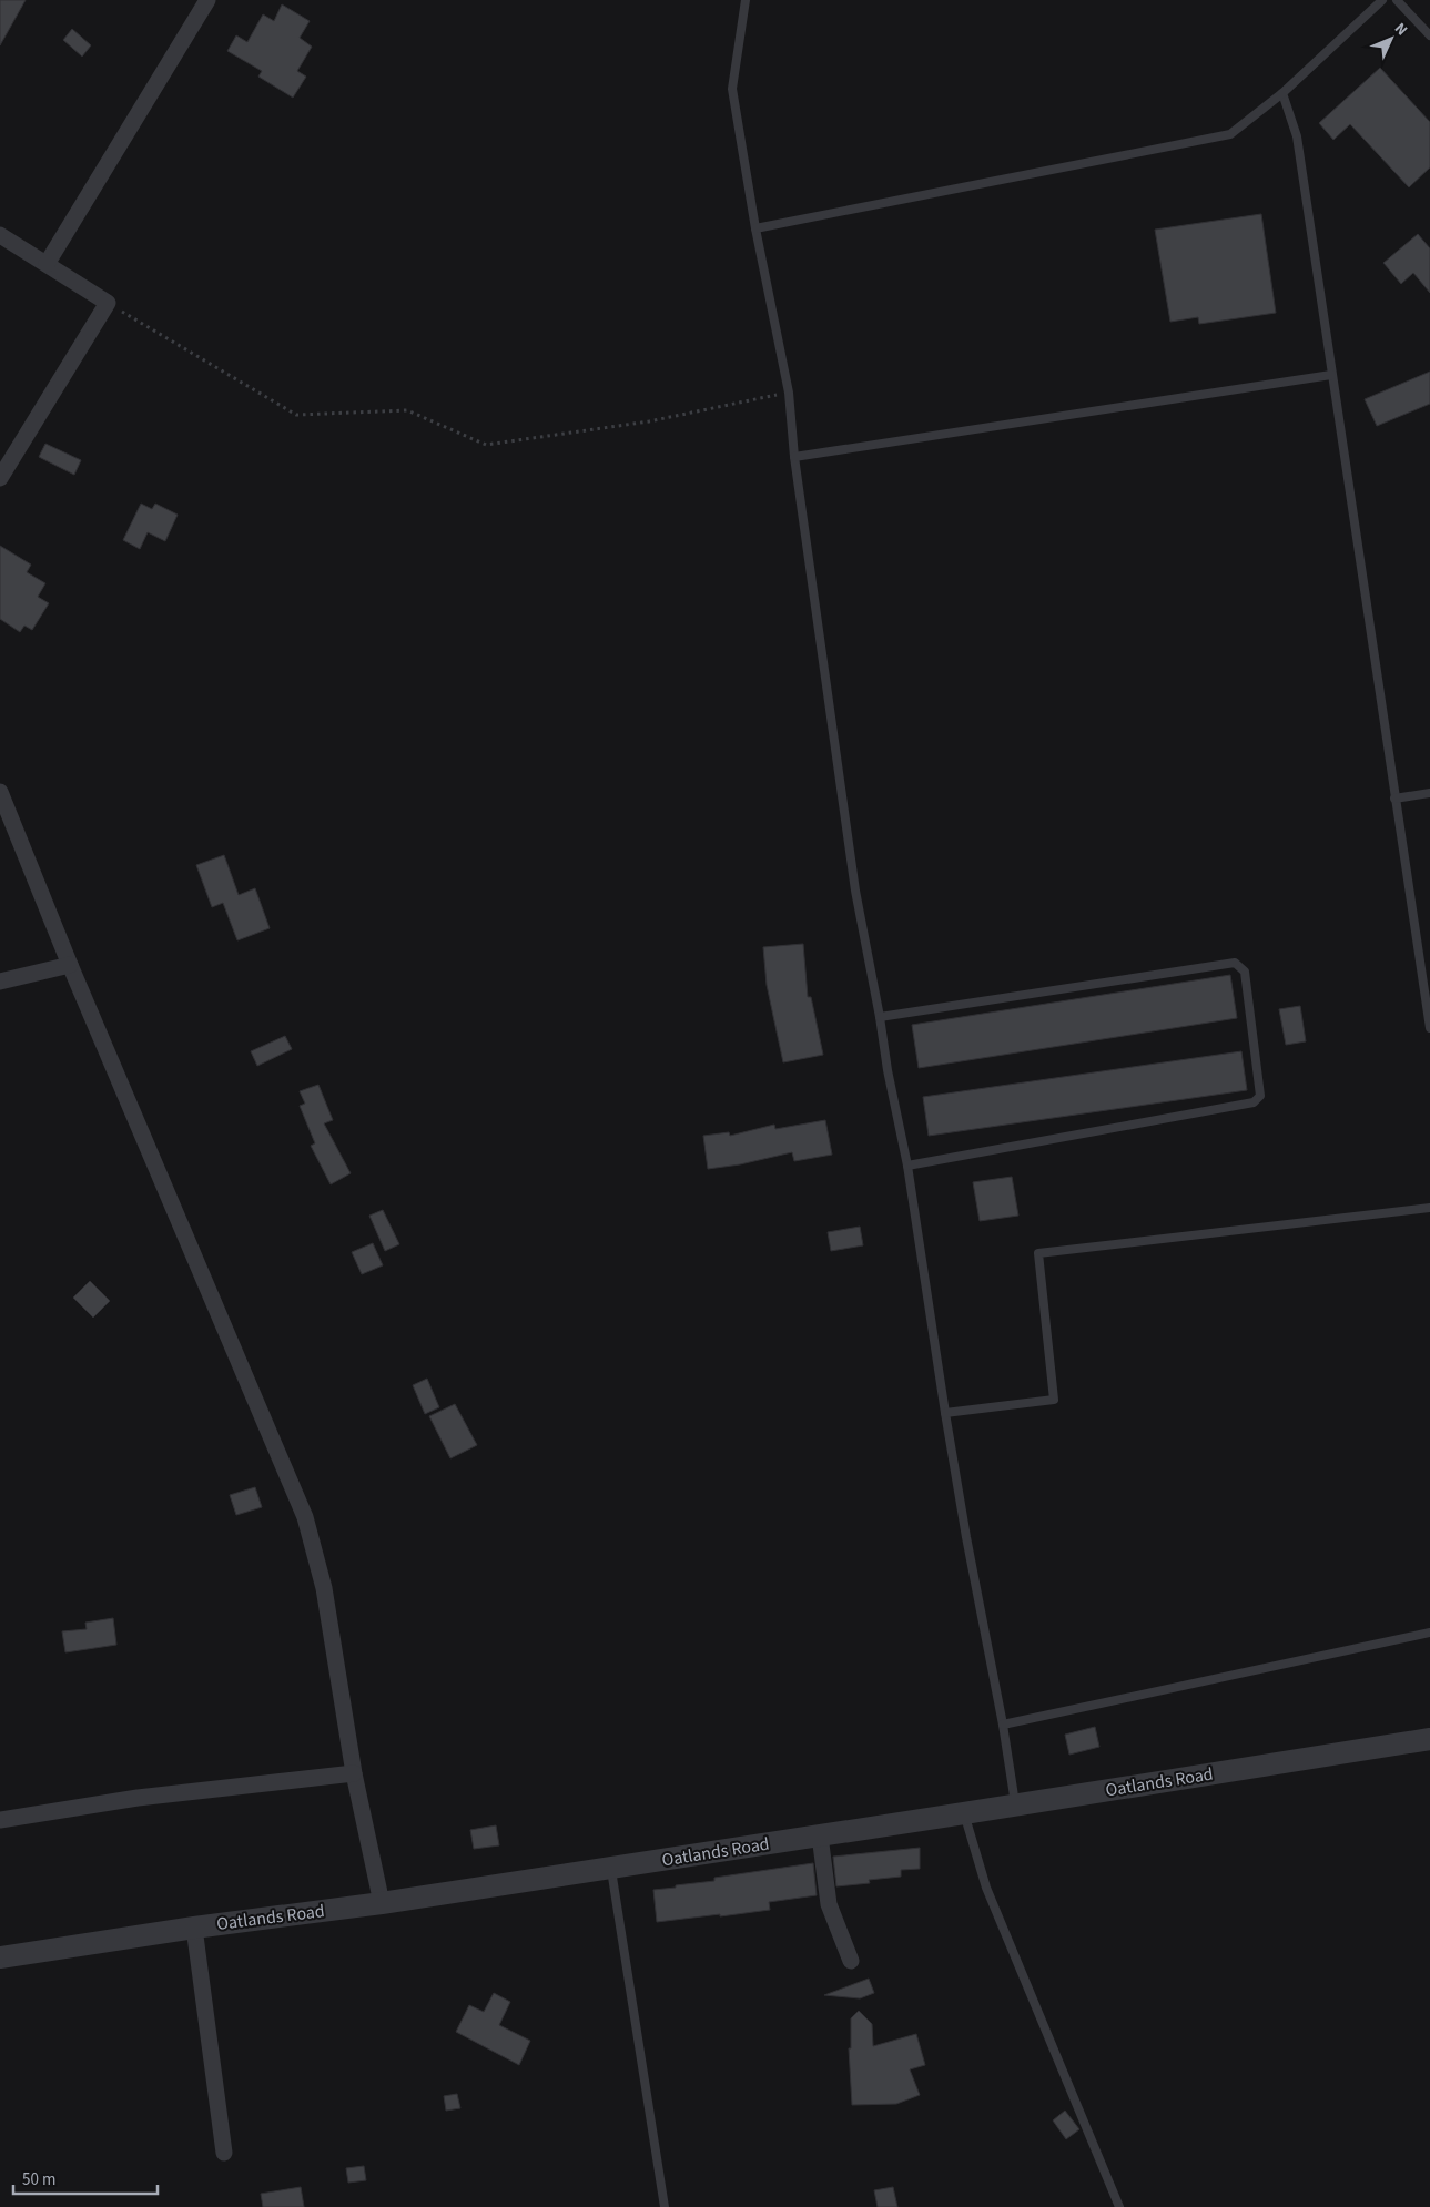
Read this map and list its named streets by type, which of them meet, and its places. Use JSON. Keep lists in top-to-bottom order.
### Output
{
  "streets": {
    "street": ["Oatlands Road"]
  },
  "scale_bar": "50 m",
  "north": "top right"
}
